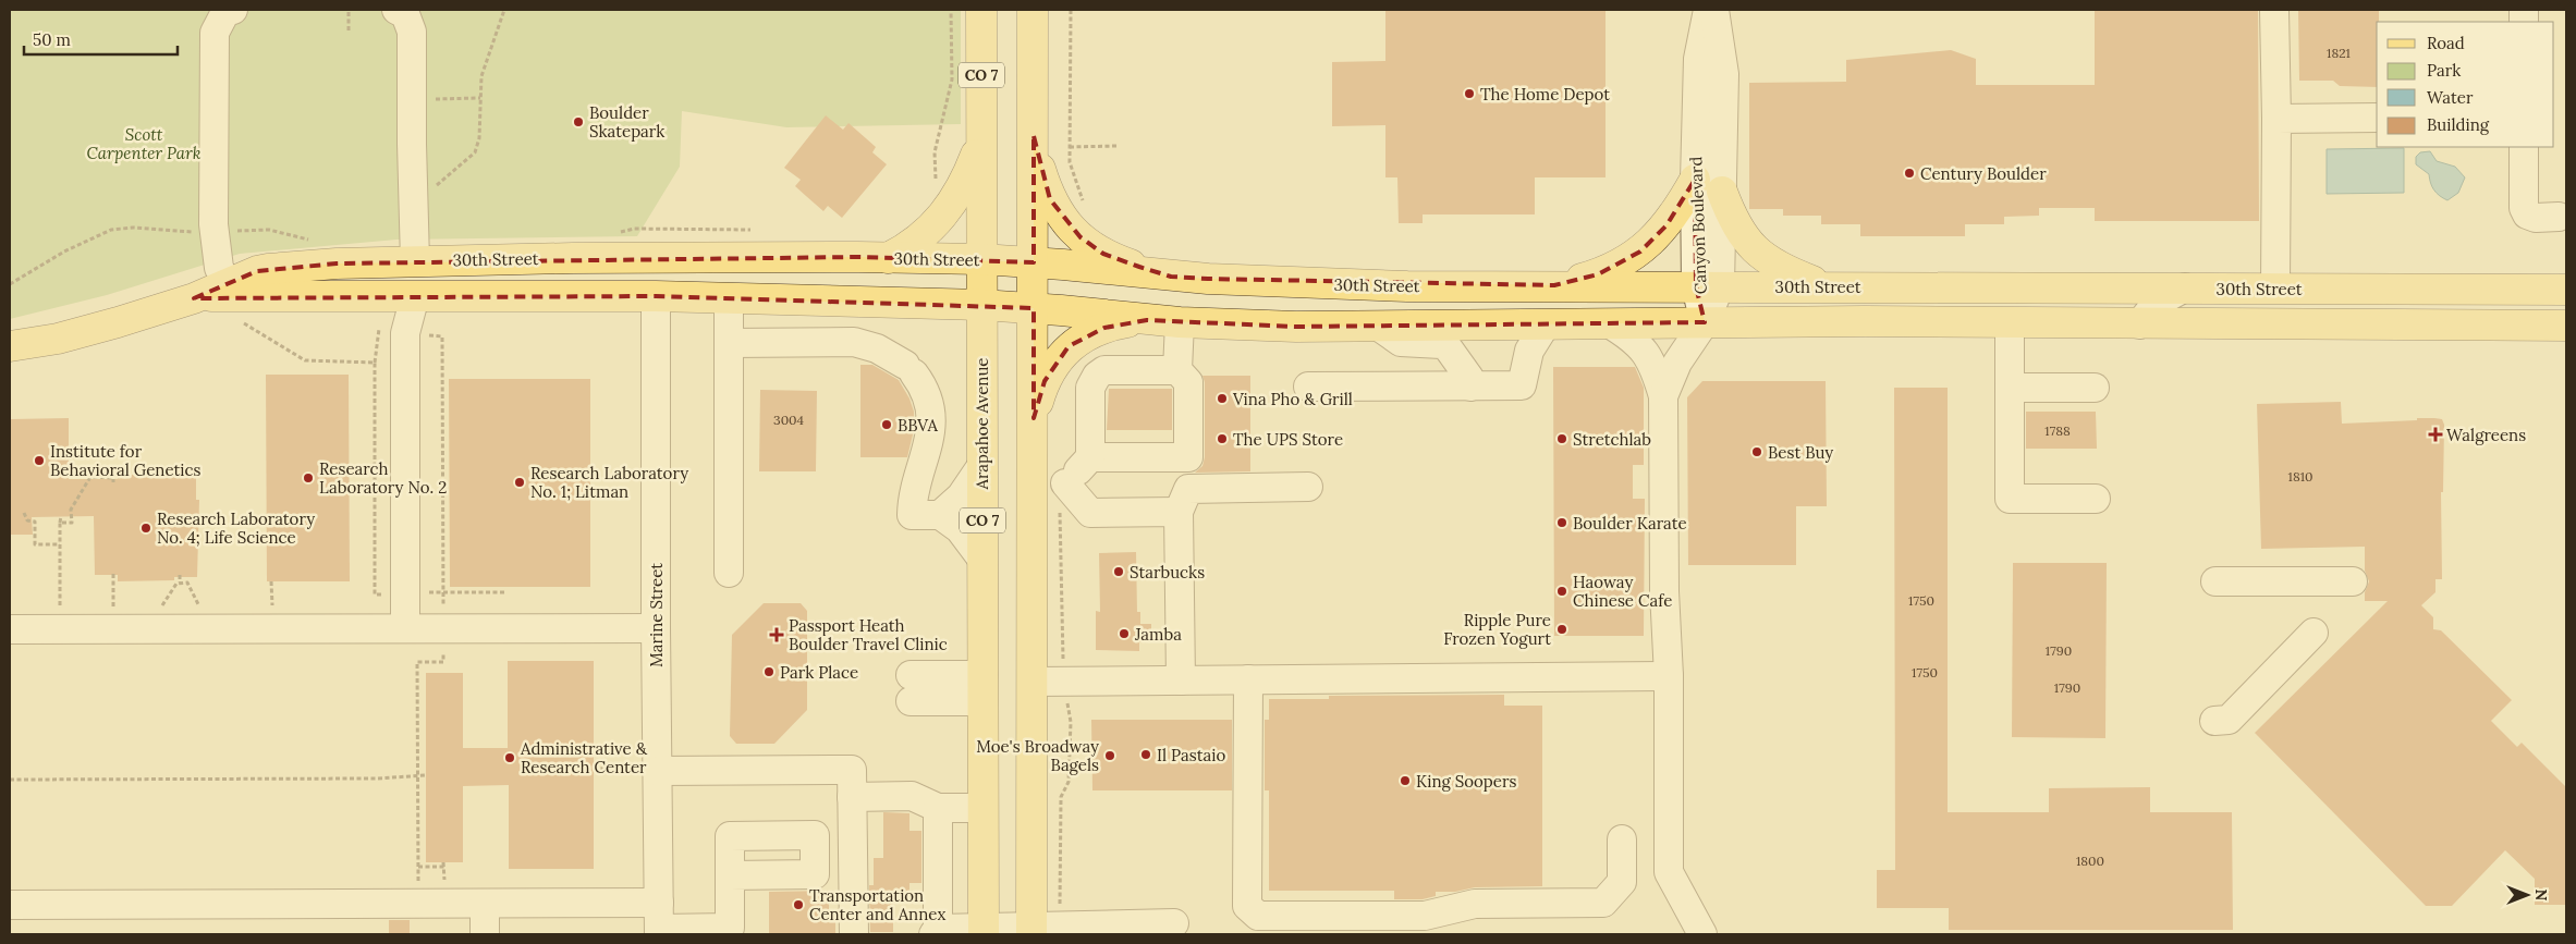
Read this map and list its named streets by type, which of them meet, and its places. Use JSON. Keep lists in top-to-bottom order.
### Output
{
  "streets": {
    "main road": ["CO 7", "30th Street", "Arapahoe Avenue"],
    "street": ["Canyon Boulevard", "Marine Street"]
  },
  "crossings": [
    ["Canyon Boulevard", "30th Street"],
    ["30th Street", "Arapahoe Avenue"],
    ["30th Street", "Marine Street"]
  ],
  "parks": ["Scott Carpenter Park"],
  "places": {
    "other": [
      "The Home Depot",
      "Boulder Skatepark",
      "Century Boulder",
      "Vina Pho & Grill",
      "BBVA",
      "The UPS Store",
      "Stretchlab",
      "Best Buy",
      "Institute for Behavioral Genetics",
      "Research Laboratory No. 2",
      "Research Laboratory No. 1; Litman",
      "Boulder Karate",
      "Research Laboratory No. 4; Life Science",
      "Starbucks",
      "Haoway Chinese Cafe",
      "Ripple Pure Frozen Yogurt",
      "Jamba",
      "Park Place",
      "Il Pastaio",
      "Moe's Broadway Bagels",
      "Administrative & Research Center",
      "King Soopers",
      "Transportation Center and Annex"
    ],
    "health": ["Walgreens", "Passport Heath Boulder Travel Clinic"]
  },
  "house_numbers": [
    "1821",
    "3004",
    "1788",
    "1810",
    "1750",
    "1790",
    "1750",
    "1790",
    "1800"
  ],
  "legend": [
    "Road",
    "Park",
    "Water",
    "Building"
  ],
  "scale_bar": "50 m",
  "north": "right"
}
